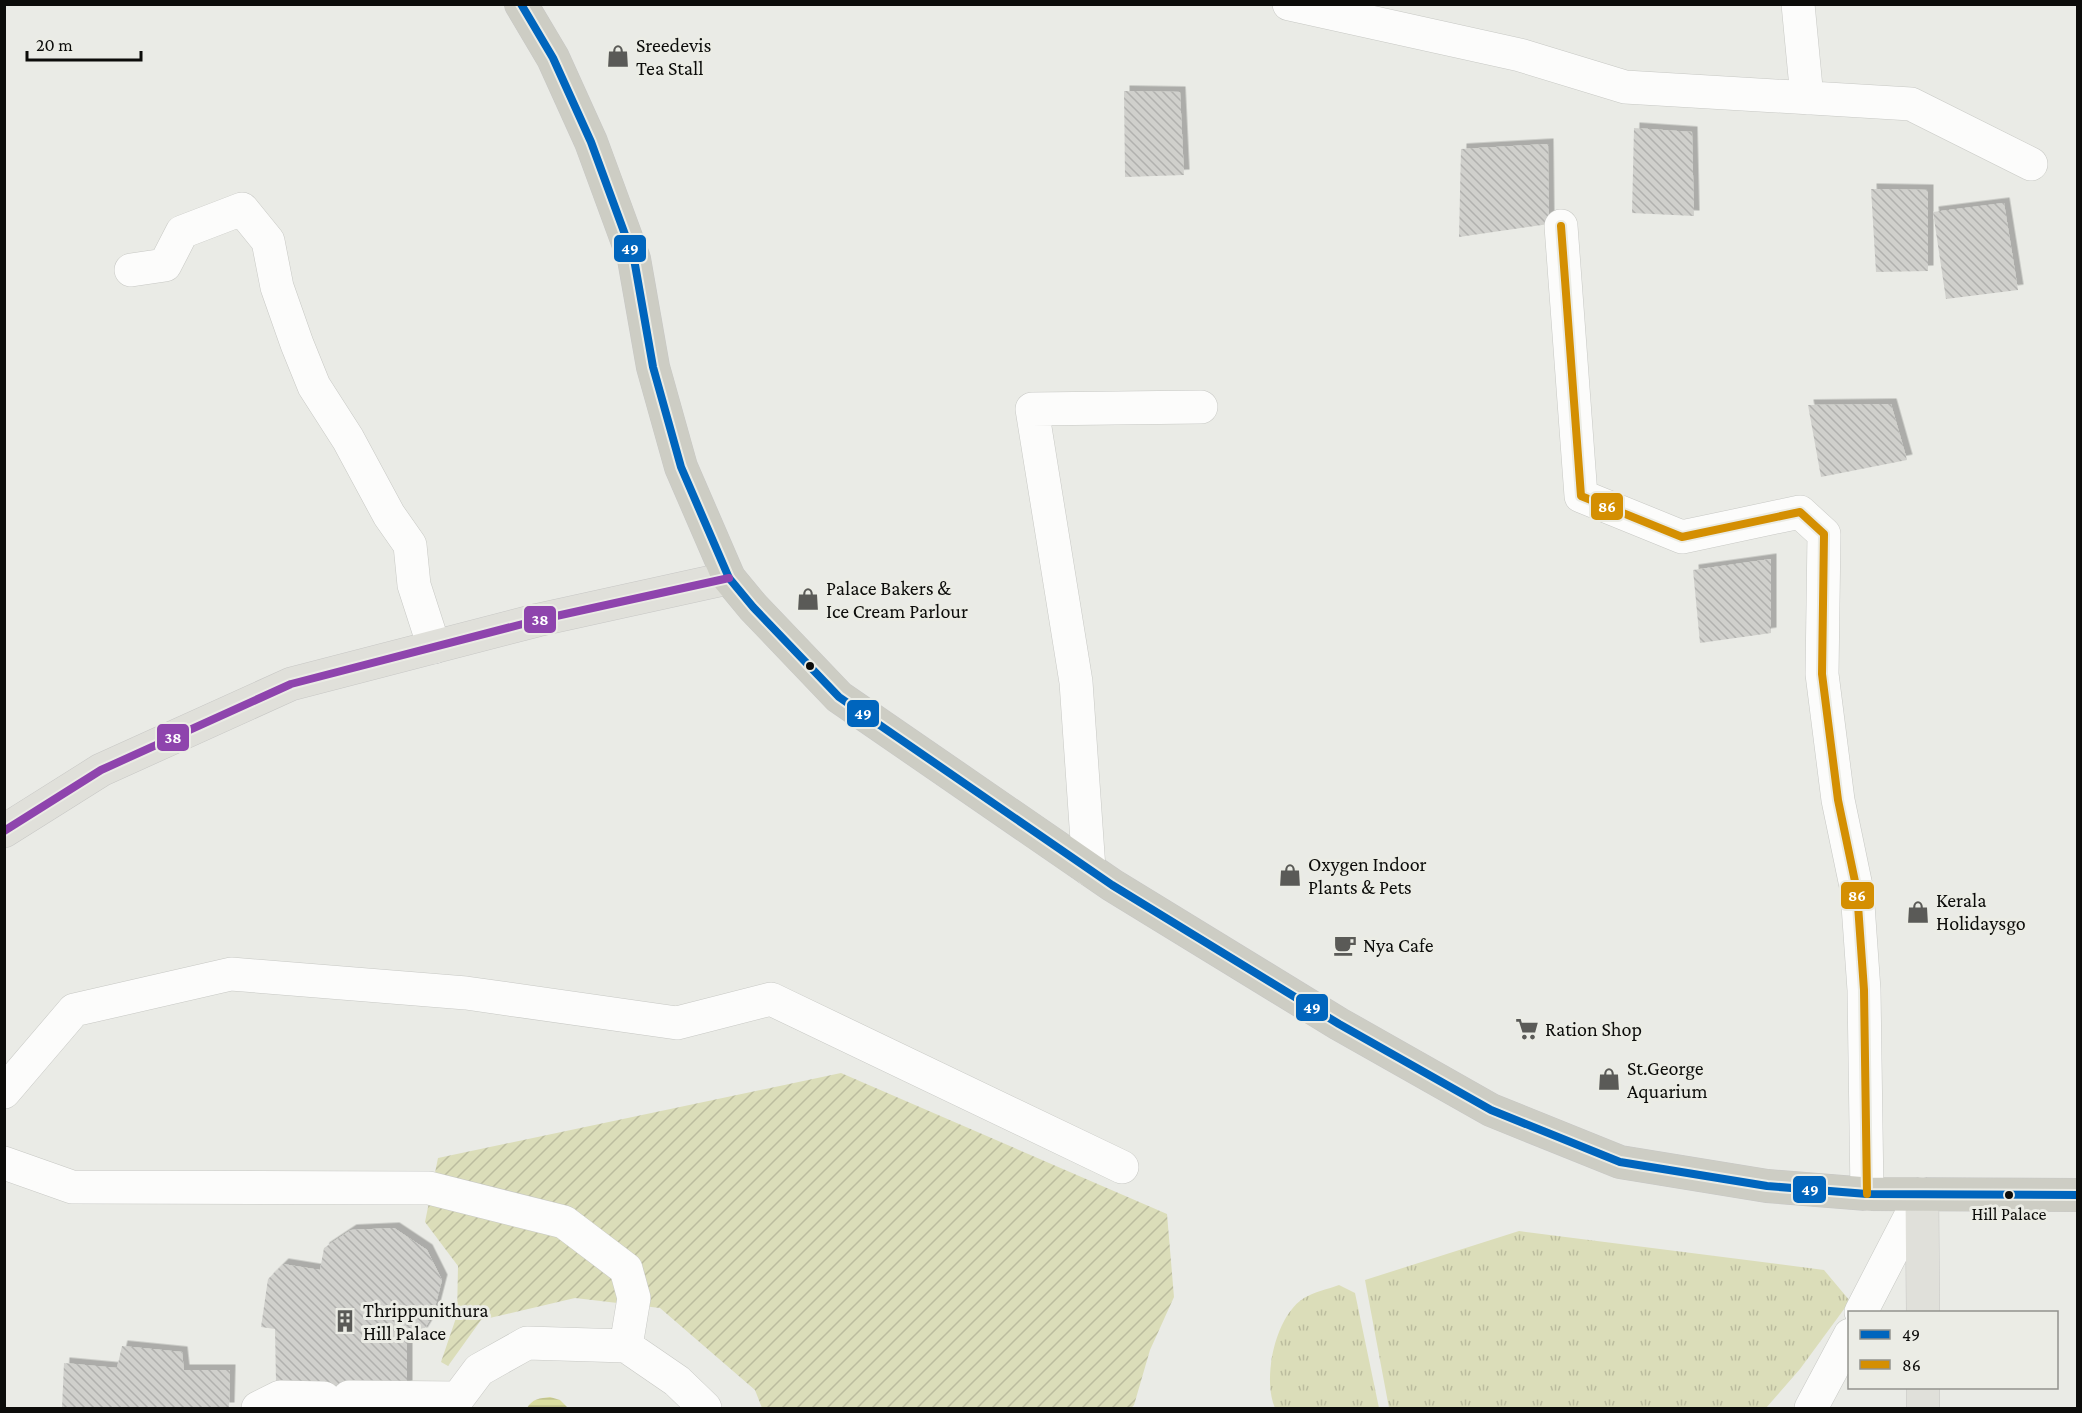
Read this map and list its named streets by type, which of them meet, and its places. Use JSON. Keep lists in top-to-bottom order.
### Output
{
  "places": {
    "shop": [
      "Sreedevis Tea Stall",
      "Palace Bakers & Ice Cream Parlour",
      "Oxygen Indoor Plants & Pets",
      "Kerala Holidaysgo",
      "St.George Aquarium"
    ],
    "cafe": ["Nya Cafe"],
    "supermarket": ["Ration Shop"],
    "other": ["Hill Palace"],
    "building": ["Thrippunithura Hill Palace"]
  },
  "lines": ["transit line 49", "transit line 86", "transit line 38"],
  "legend": ["49", "86"],
  "scale_bar": "20 m"
}
